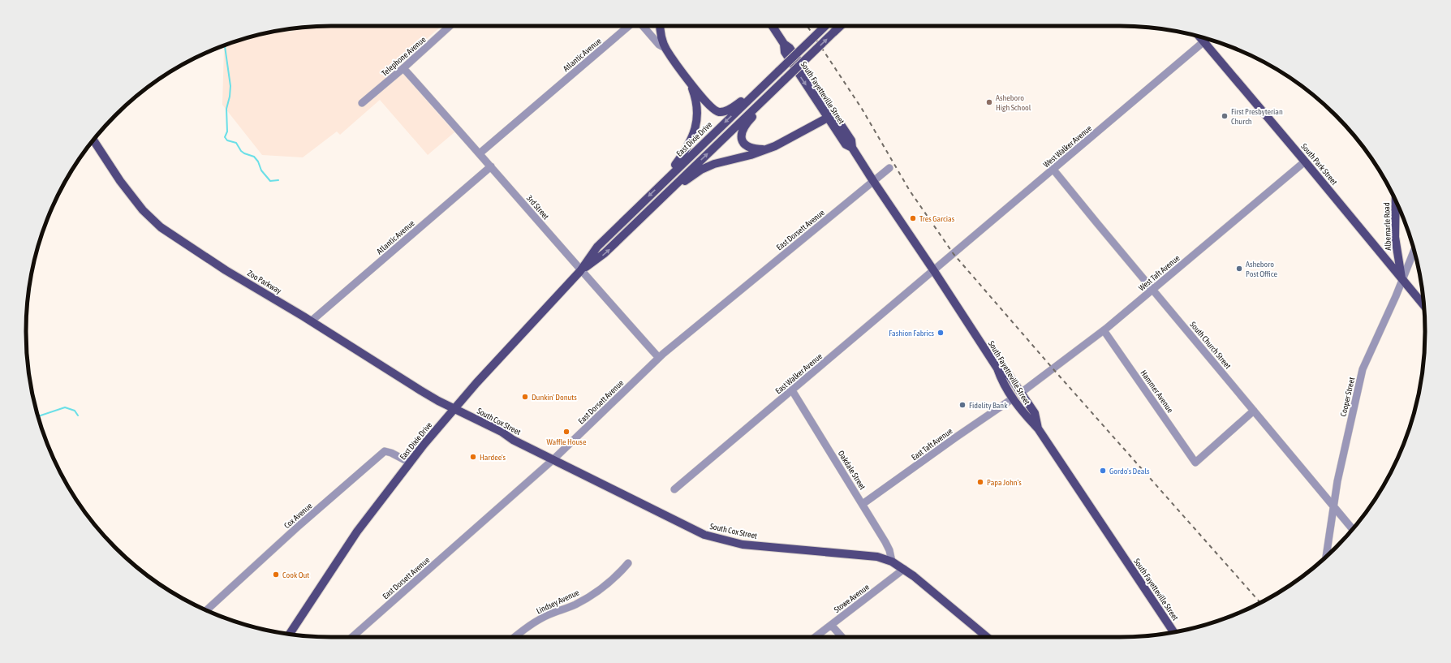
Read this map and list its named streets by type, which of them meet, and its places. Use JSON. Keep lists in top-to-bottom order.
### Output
{
  "streets": {
    "main road": [
      "South Fayetteville Street",
      "East Dixie Drive",
      "South Park Street",
      "Albemarle Road",
      "Zoo Parkway",
      "South Cox Street"
    ],
    "street": [
      "Atlantic Avenue",
      "Telephone Avenue",
      "West Walker Avenue",
      "3rd Street",
      "East Dorsett Avenue",
      "West Taft Avenue",
      "South Church Street",
      "East Walker Avenue",
      "Hammer Avenue",
      "Cooper Street",
      "East Taft Avenue",
      "Oakdale Street",
      "Cox Avenue",
      "Stowe Avenue",
      "Lindsey Avenue"
    ]
  },
  "crossings": [
    ["Atlantic Avenue", "3rd Street"],
    ["Atlantic Avenue", "Zoo Parkway"],
    ["Telephone Avenue", "3rd Street"],
    ["South Fayetteville Street", "West Walker Avenue"],
    ["South Fayetteville Street", "East Dorsett Avenue"],
    ["South Fayetteville Street", "East Walker Avenue"],
    ["South Fayetteville Street", "East Taft Avenue"],
    ["East Dixie Drive", "3rd Street"],
    ["East Dixie Drive", "Zoo Parkway"],
    ["East Dixie Drive", "South Cox Street"],
    ["East Dixie Drive", "Cox Avenue"],
    ["West Walker Avenue", "South Park Street"],
    ["West Walker Avenue", "South Church Street"],
    ["West Walker Avenue", "East Walker Avenue"],
    ["South Park Street", "Albemarle Road"],
    ["South Park Street", "West Taft Avenue"],
    ["South Park Street", "Cooper Street"],
    ["3rd Street", "East Dorsett Avenue"],
    ["Albemarle Road", "Cooper Street"],
    ["East Dorsett Avenue", "South Cox Street"],
    ["West Taft Avenue", "South Church Street"],
    ["West Taft Avenue", "Hammer Avenue"],
    ["Zoo Parkway", "South Cox Street"],
    ["South Church Street", "Hammer Avenue"],
    ["South Church Street", "Cooper Street"],
    ["East Walker Avenue", "Oakdale Street"],
    ["South Cox Street", "Oakdale Street"],
    ["South Cox Street", "Stowe Avenue"],
    ["East Taft Avenue", "Oakdale Street"]
  ],
  "places": [
    "Asheboro High School",
    "First Presbyterian Church",
    "Tres Garcias",
    "Asheboro Post Office",
    "Fashion Fabrics",
    "Dunkin' Donuts",
    "Fidelity Bank",
    "Waffle House",
    "Hardee's",
    "Gordo's Deals",
    "Papa John's",
    "Cook Out"
  ]
}
